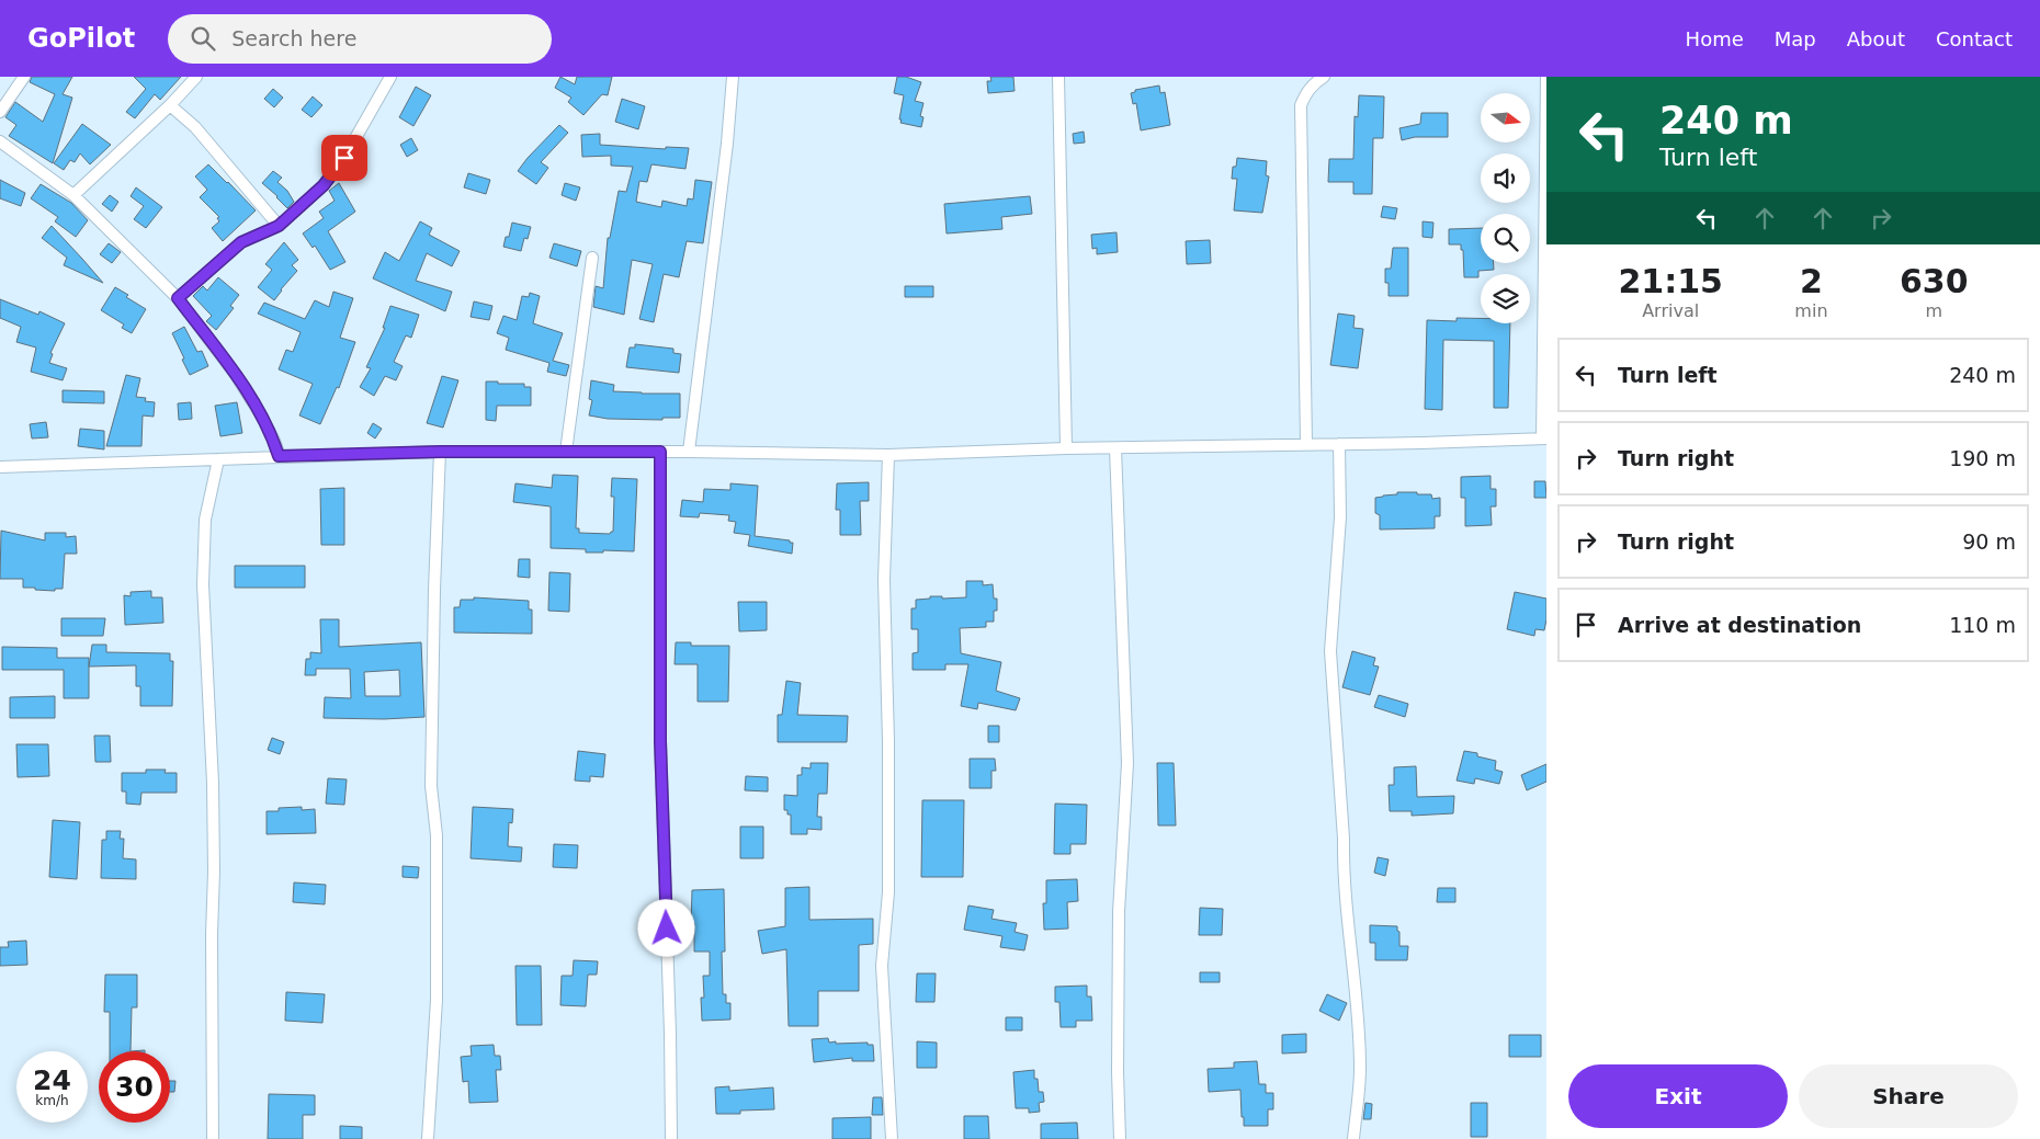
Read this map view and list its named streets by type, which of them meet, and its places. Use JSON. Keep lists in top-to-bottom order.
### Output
{
  "north": "right",
  "page": {
    "header": "GoPilot",
    "search": "Search here",
    "nav": [
      "Home",
      "Map",
      "About",
      "Contact"
    ],
    "turn": ["240 m", "Turn left"],
    "eta": [
      "21:15",
      "Arrival",
      "2",
      "min",
      "630",
      "m"
    ],
    "list": [
      {
        "name": "Turn left",
        "value": "240 m"
      },
      {
        "name": "Turn right",
        "value": "190 m"
      },
      {
        "name": "Turn right",
        "value": "90 m"
      },
      {
        "name": "Arrive at destination",
        "value": "110 m"
      }
    ],
    "speed": "24 km/h",
    "limit": "30",
    "buttons": ["Exit", "Share"]
  }
}
